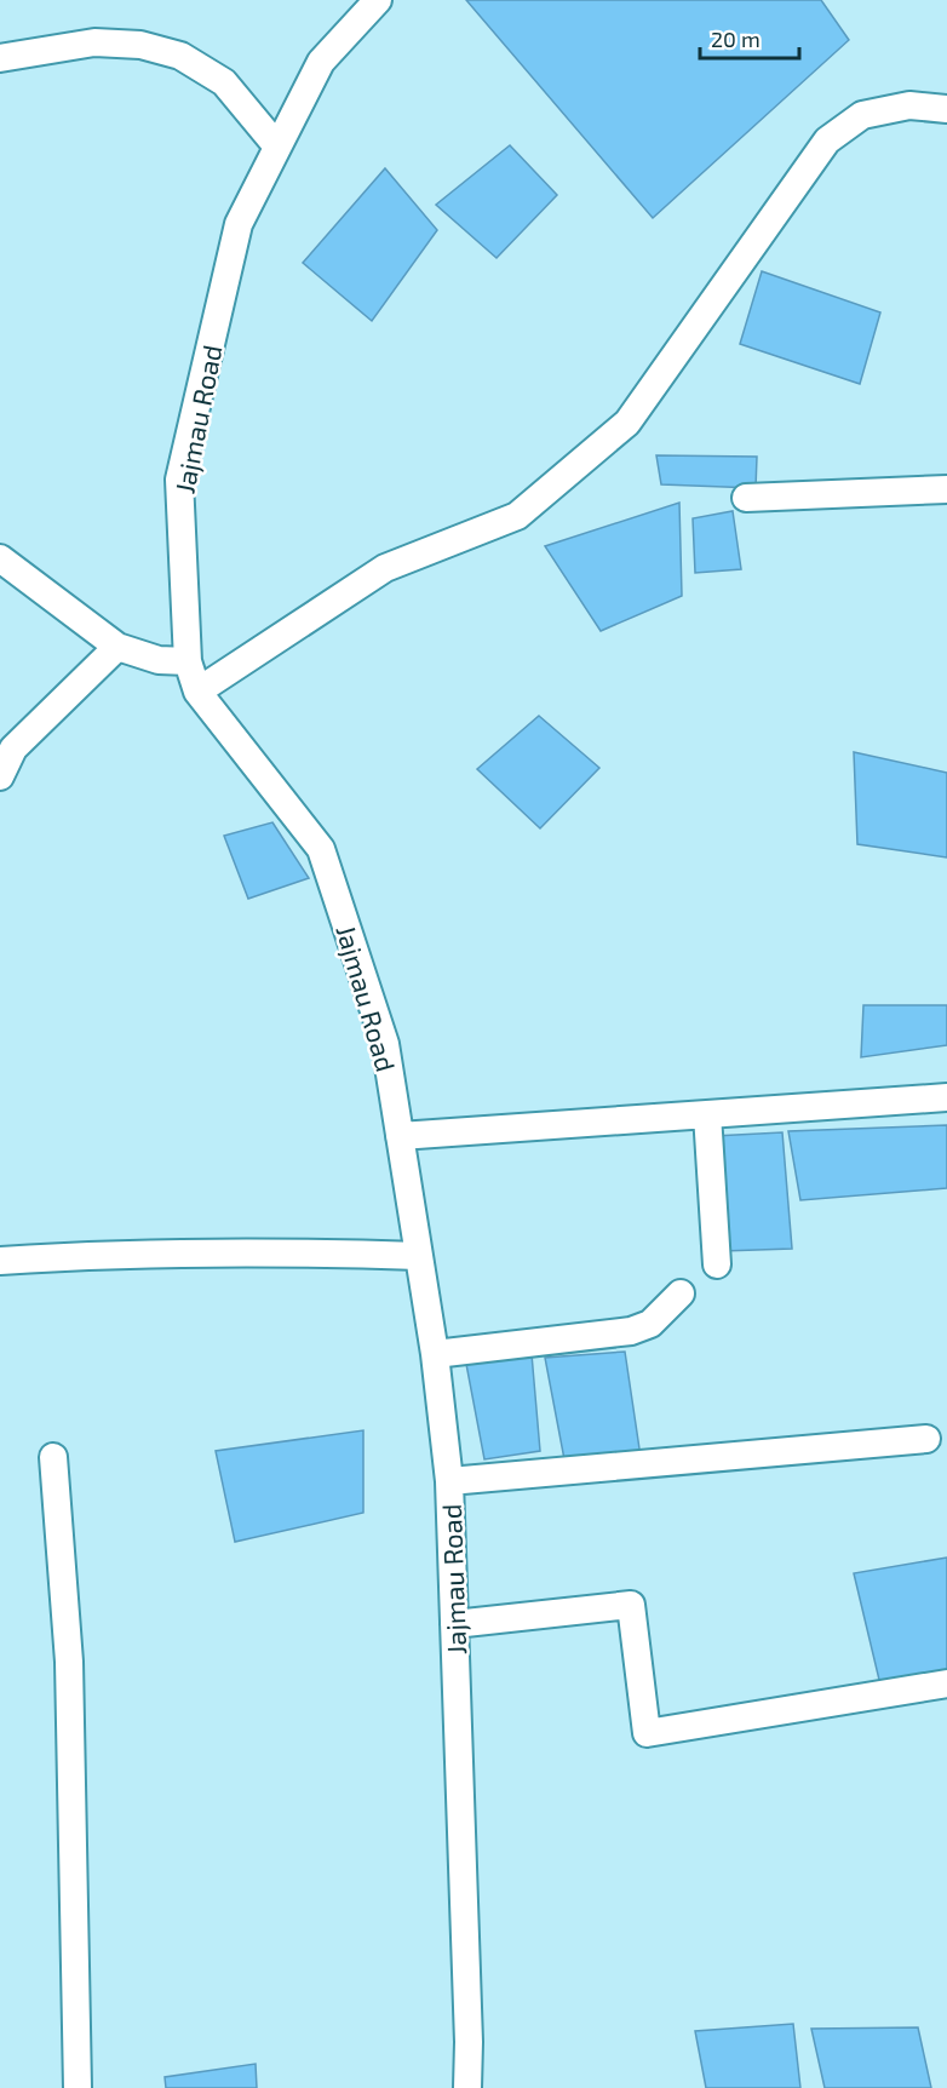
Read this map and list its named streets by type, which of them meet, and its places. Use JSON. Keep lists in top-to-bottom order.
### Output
{
  "streets": {
    "street": ["Jajmau Road"]
  },
  "scale_bar": "20 m"
}
